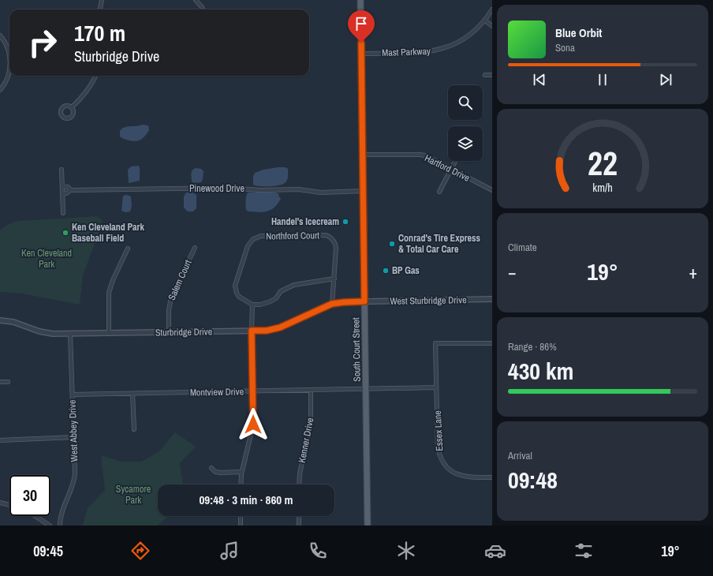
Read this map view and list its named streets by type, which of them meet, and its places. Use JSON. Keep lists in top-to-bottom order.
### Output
{
  "streets": {
    "main road": ["South Court Street"],
    "street": [
      "Mast Parkway",
      "Hartford Drive",
      "Pinewood Drive",
      "Northford Court",
      "Salem Court",
      "West Sturbridge Drive",
      "Sturbridge Drive",
      "Montview Drive",
      "West Abbey Drive",
      "Essex Lane",
      "Kenner Drive"
    ]
  },
  "crossings": [
    ["Mast Parkway", "South Court Street"],
    ["Hartford Drive", "South Court Street"],
    ["Pinewood Drive", "South Court Street"],
    ["Northford Court", "Sturbridge Drive"],
    ["Salem Court", "Sturbridge Drive"],
    ["West Sturbridge Drive", "Sturbridge Drive"],
    ["West Sturbridge Drive", "South Court Street"],
    ["Sturbridge Drive", "South Court Street"],
    ["Sturbridge Drive", "West Abbey Drive"],
    ["South Court Street", "Montview Drive"],
    ["Montview Drive", "West Abbey Drive"],
    ["Montview Drive", "Essex Lane"],
    ["Montview Drive", "Kenner Drive"]
  ],
  "parks": ["Ken Cleveland Park", "Sycamore Park"],
  "places": [
    "Handel's Icecream",
    "Ken Cleveland Park Baseball Field",
    "Conrad's Tire Express & Total Car Care",
    "BP Gas"
  ],
  "page": {
    "turn": ["170 m", "Sturbridge Drive"],
    "song": ["Blue Orbit", "Sona"],
    "tile": [
      "Climate",
      ["Range · 86%", "430 km"],
      ["Arrival", "09:48"]
    ],
    "heat": ["−", "19°", "+"],
    "limit": "30",
    "trip": "09:48 · 3 min · 860 m",
    "tabs": ["09:45", "19°"],
    "gauge": ["22", "km/h"]
  }
}
